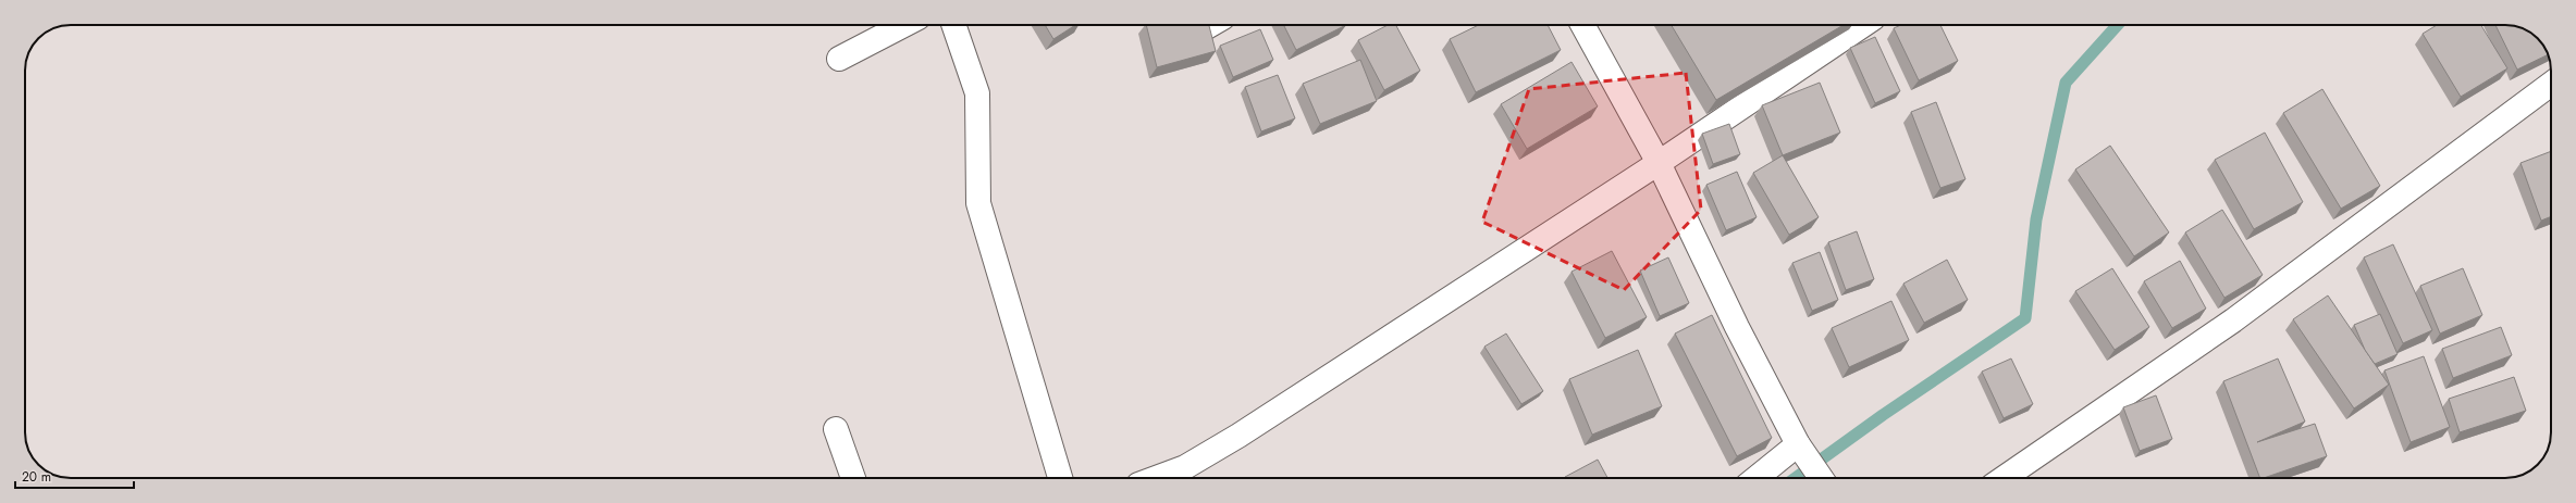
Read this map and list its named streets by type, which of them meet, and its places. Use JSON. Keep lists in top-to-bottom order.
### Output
{
  "scale_bar": "20 m"
}
